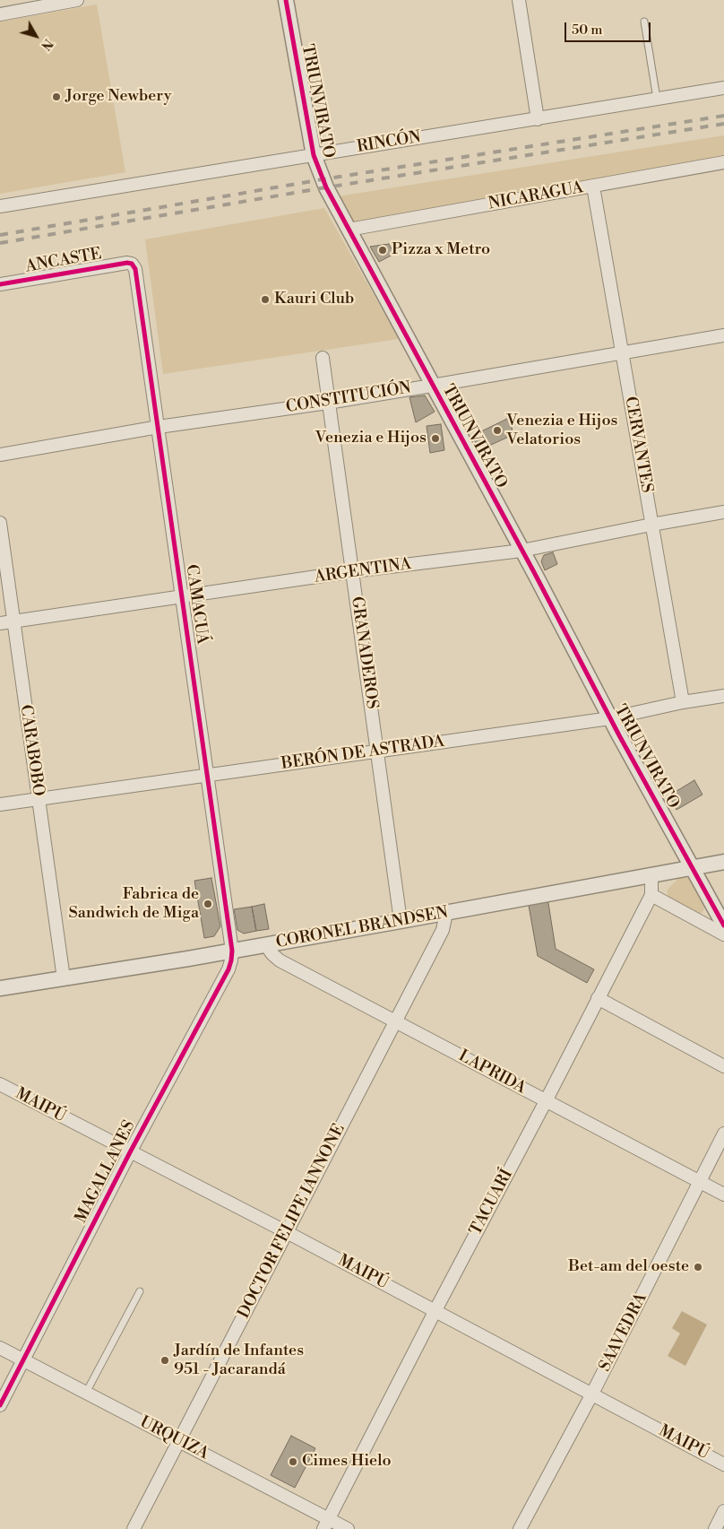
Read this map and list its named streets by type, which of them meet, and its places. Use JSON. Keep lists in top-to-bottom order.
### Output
{
  "streets": {
    "street": [
      "TRIUNVIRATO",
      "RINCÓN",
      "NICARAGUA",
      "ANCASTE",
      "CONSTITUCIÓN",
      "CERVANTES",
      "ARGENTINA",
      "CAMACUÁ",
      "GRANADEROS",
      "CARABOBO",
      "BERÓN DE ASTRADA",
      "CORONEL BRANDSEN",
      "LAPRIDA",
      "MAIPÚ",
      "MAGALLANES",
      "TACUARÍ",
      "DOCTOR FELIPE IANNONE",
      "SAAVEDRA",
      "URQUIZA"
    ]
  },
  "crossings": [
    ["TRIUNVIRATO", "RINCÓN"],
    ["TRIUNVIRATO", "NICARAGUA"],
    ["TRIUNVIRATO", "CONSTITUCIÓN"],
    ["TRIUNVIRATO", "ARGENTINA"],
    ["TRIUNVIRATO", "BERÓN DE ASTRADA"],
    ["TRIUNVIRATO", "CORONEL BRANDSEN"],
    ["NICARAGUA", "CERVANTES"],
    ["ANCASTE", "CAMACUÁ"],
    ["CONSTITUCIÓN", "CERVANTES"],
    ["CONSTITUCIÓN", "CAMACUÁ"],
    ["CONSTITUCIÓN", "GRANADEROS"],
    ["CERVANTES", "ARGENTINA"],
    ["CERVANTES", "BERÓN DE ASTRADA"],
    ["ARGENTINA", "CAMACUÁ"],
    ["ARGENTINA", "GRANADEROS"],
    ["ARGENTINA", "CARABOBO"],
    ["CAMACUÁ", "BERÓN DE ASTRADA"],
    ["CAMACUÁ", "CORONEL BRANDSEN"],
    ["CAMACUÁ", "MAGALLANES"],
    ["GRANADEROS", "BERÓN DE ASTRADA"],
    ["GRANADEROS", "CORONEL BRANDSEN"],
    ["CARABOBO", "BERÓN DE ASTRADA"],
    ["CARABOBO", "CORONEL BRANDSEN"],
    ["CORONEL BRANDSEN", "LAPRIDA"],
    ["CORONEL BRANDSEN", "MAGALLANES"],
    ["CORONEL BRANDSEN", "TACUARÍ"],
    ["CORONEL BRANDSEN", "DOCTOR FELIPE IANNONE"],
    ["LAPRIDA", "TACUARÍ"],
    ["LAPRIDA", "DOCTOR FELIPE IANNONE"],
    ["LAPRIDA", "SAAVEDRA"],
    ["MAIPÚ", "MAGALLANES"],
    ["MAIPÚ", "TACUARÍ"],
    ["MAIPÚ", "DOCTOR FELIPE IANNONE"],
    ["MAIPÚ", "SAAVEDRA"],
    ["MAGALLANES", "URQUIZA"],
    ["TACUARÍ", "URQUIZA"],
    ["DOCTOR FELIPE IANNONE", "URQUIZA"]
  ],
  "places": [
    "Jorge Newbery",
    "Pizza x Metro",
    "Kauri Club",
    "Venezia e Hijos Velatorios",
    "Venezia e Hijos",
    "Fabrica de Sandwich de Miga",
    "Bet-am del oeste",
    "Jardín de Infantes 951 - Jacarandá",
    "Cimes Hielo"
  ],
  "scale_bar": "50 m",
  "north": "bottom right"
}
